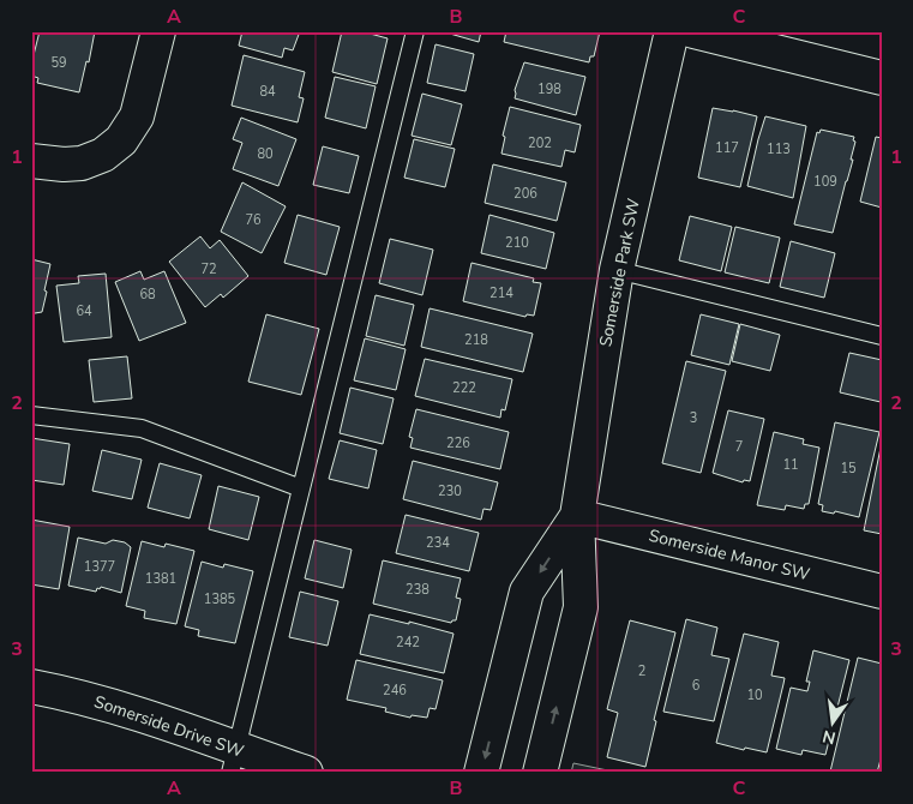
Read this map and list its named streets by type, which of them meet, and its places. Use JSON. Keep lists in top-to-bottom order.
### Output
{
  "streets": {
    "street": ["Somerside Park SW", "Somerside Manor SW", "Somerside Drive SW"]
  },
  "crossings": [
    ["Somerside Park SW", "Somerside Manor SW"]
  ],
  "house_numbers": [
    "59",
    "198",
    "84",
    "202",
    "117",
    "113",
    "80",
    "109",
    "206",
    "76",
    "210",
    "72",
    "214",
    "68",
    "64",
    "218",
    "222",
    "3",
    "226",
    "7",
    "11",
    "15",
    "230",
    "234",
    "1377",
    "1381",
    "238",
    "1385",
    "242",
    "2",
    "6",
    "246",
    "10"
  ],
  "north": "bottom",
  "grid": {
    "columns": ["A", "B", "C"],
    "rows": ["1", "2", "3"]
  }
}
